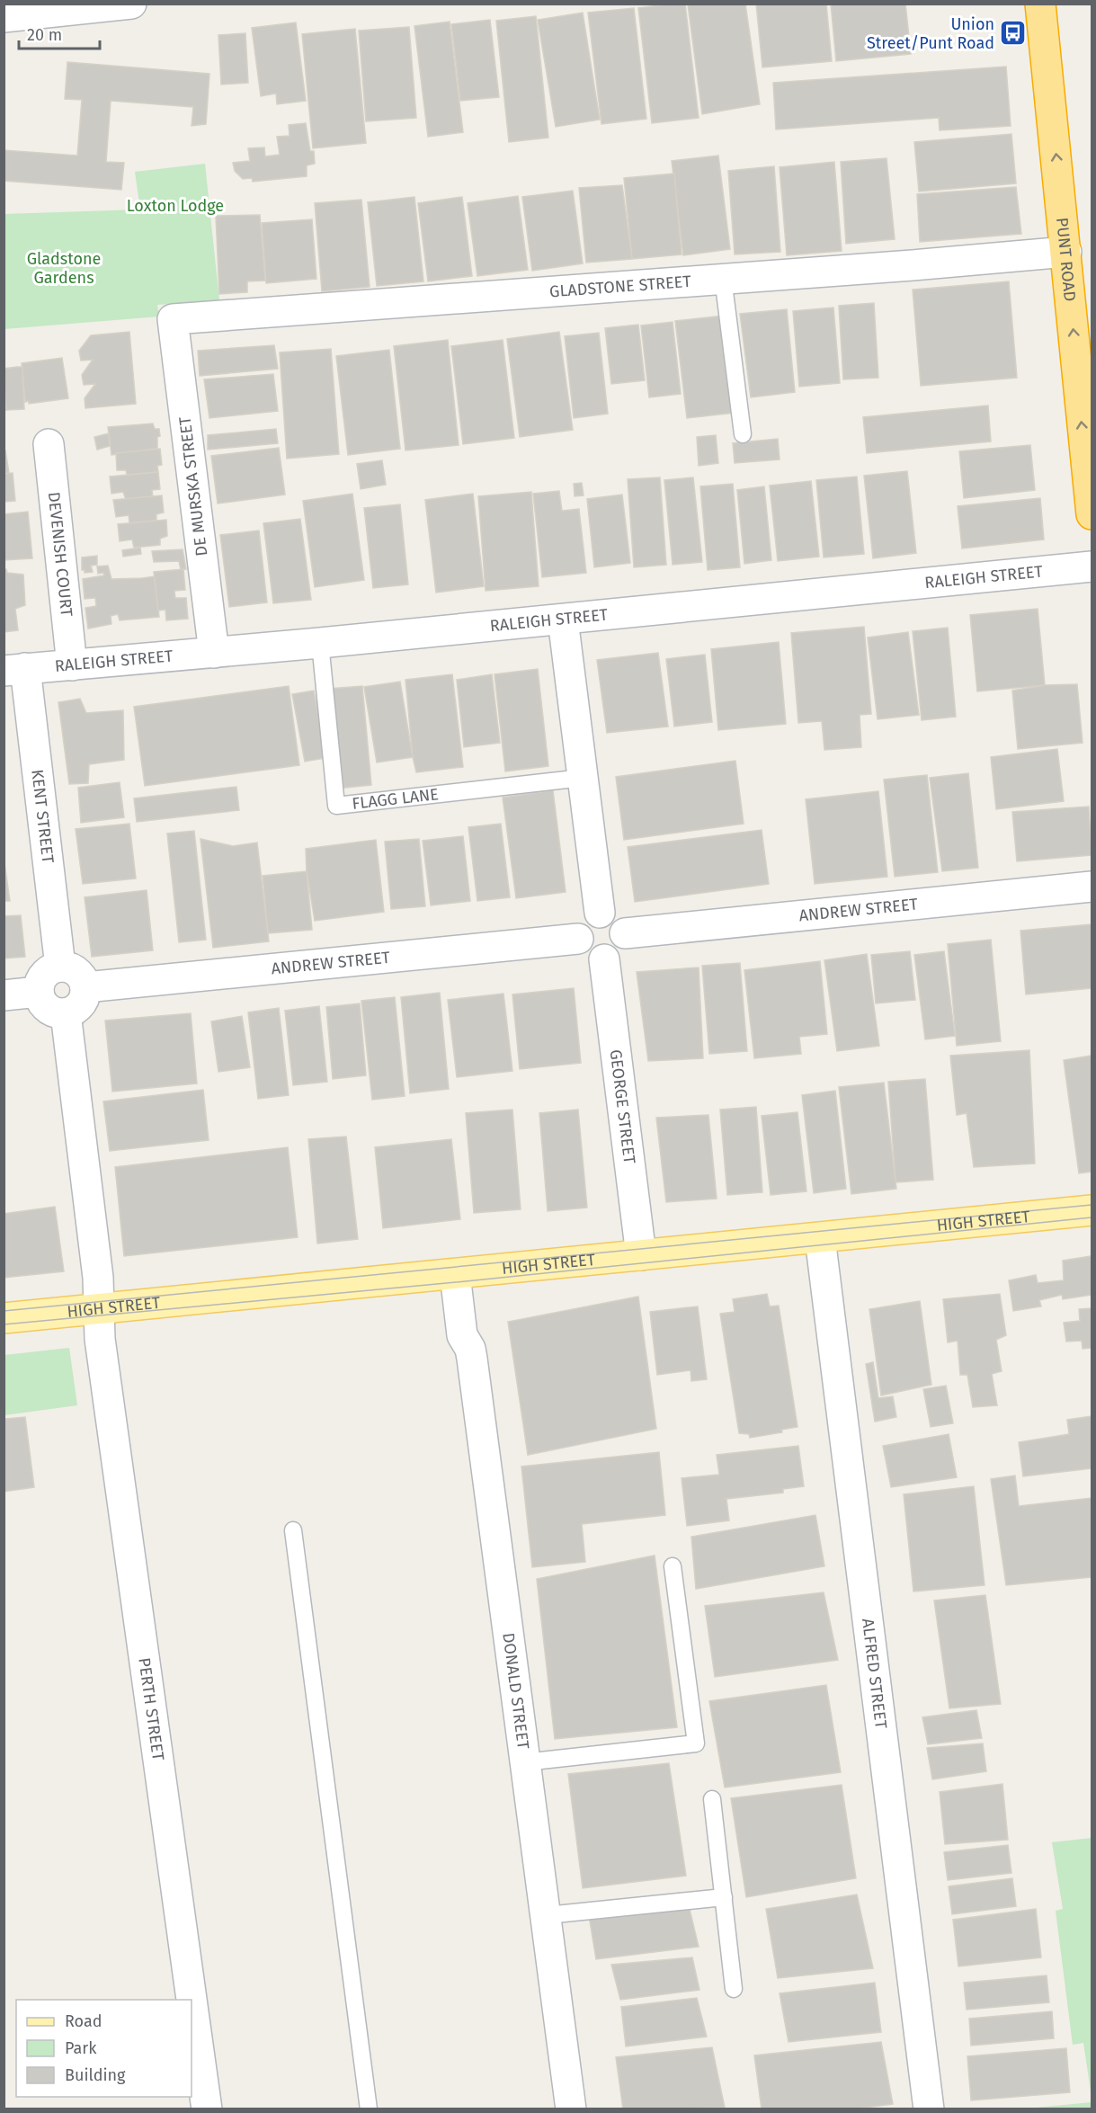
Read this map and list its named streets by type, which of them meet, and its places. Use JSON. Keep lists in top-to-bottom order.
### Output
{
  "streets": {
    "highway": ["PUNT ROAD"],
    "main road": ["HIGH STREET"],
    "street": [
      "GLADSTONE STREET",
      "DE MURSKA STREET",
      "DEVENISH COURT",
      "RALEIGH STREET",
      "KENT STREET",
      "ANDREW STREET",
      "GEORGE STREET",
      "ALFRED STREET",
      "DONALD STREET",
      "PERTH STREET"
    ],
    "lane": ["FLAGG LANE"]
  },
  "crossings": [
    ["PUNT ROAD", "GLADSTONE STREET"],
    ["GLADSTONE STREET", "DE MURSKA STREET"],
    ["DE MURSKA STREET", "RALEIGH STREET"],
    ["DEVENISH COURT", "RALEIGH STREET"],
    ["RALEIGH STREET", "FLAGG LANE"],
    ["RALEIGH STREET", "KENT STREET"],
    ["KENT STREET", "ANDREW STREET"],
    ["ANDREW STREET", "GEORGE STREET"],
    ["GEORGE STREET", "HIGH STREET"],
    ["HIGH STREET", "ALFRED STREET"],
    ["HIGH STREET", "DONALD STREET"],
    ["HIGH STREET", "PERTH STREET"]
  ],
  "one_way": ["PUNT ROAD"],
  "parks": ["Loxton Lodge", "Gladstone Gardens"],
  "places": {
    "bus stop": ["Union Street/Punt Road"]
  },
  "legend": ["Road", "Park", "Building"],
  "scale_bar": "20 m"
}
